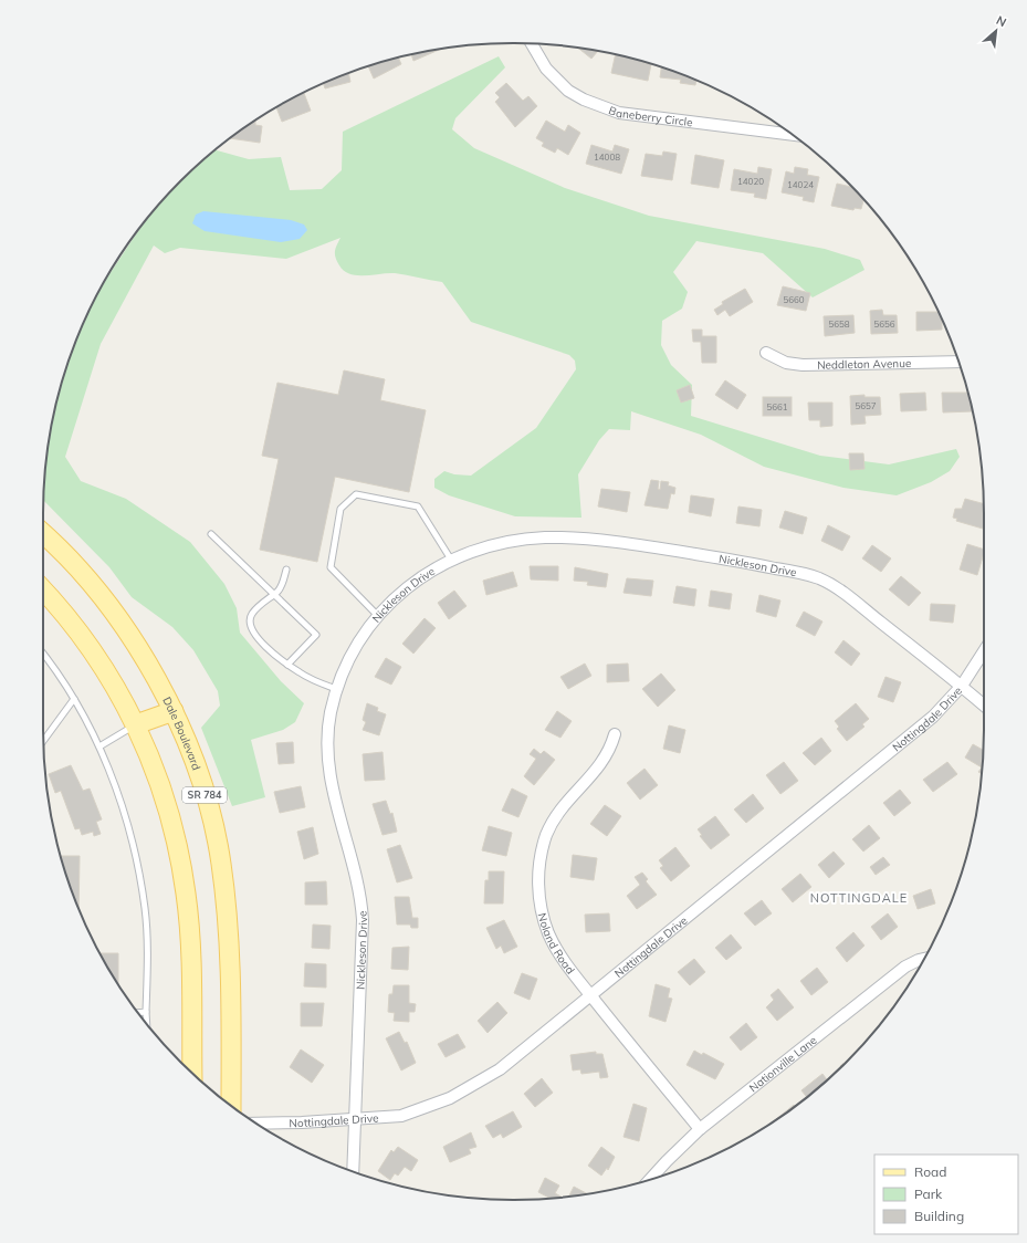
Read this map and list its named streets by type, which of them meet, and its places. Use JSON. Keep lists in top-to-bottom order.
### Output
{
  "streets": {
    "main road": ["Dale Boulevard", "SR 784"],
    "street": [
      "Baneberry Circle",
      "Neddleton Avenue",
      "Nickleson Drive",
      "Nottingdale Drive",
      "Noland Road",
      "Nationville Lane"
    ]
  },
  "crossings": [
    ["Nickleson Drive", "Nottingdale Drive"],
    ["Nottingdale Drive", "Noland Road"],
    ["Noland Road", "Nationville Lane"]
  ],
  "districts": ["NOTTINGDALE"],
  "house_numbers": [
    "14008",
    "14020",
    "14024",
    "5660",
    "5658",
    "5656",
    "5657",
    "5661"
  ],
  "legend": ["Road", "Park", "Building"],
  "north": "top right"
}
